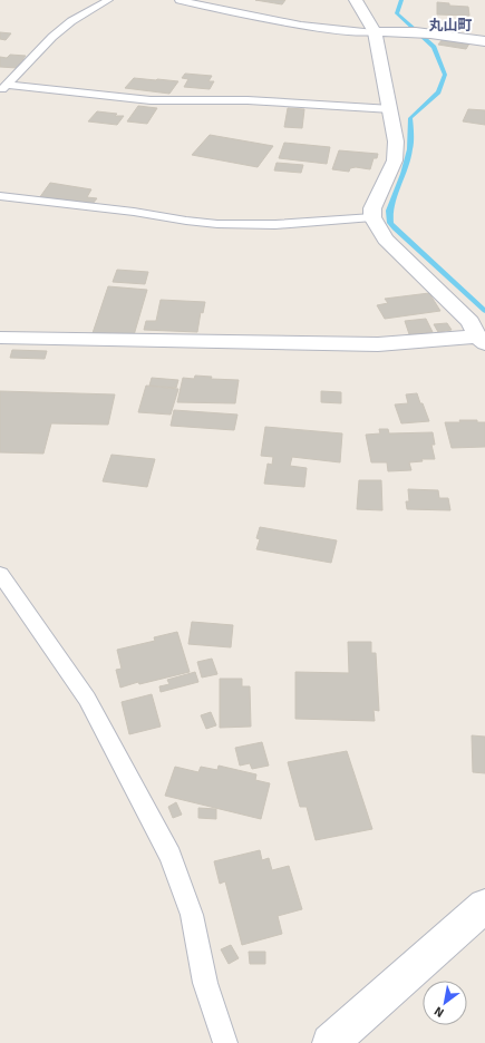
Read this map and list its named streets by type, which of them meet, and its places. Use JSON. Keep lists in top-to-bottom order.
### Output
{
  "districts": ["丸山町"],
  "north": "bottom left"
}
